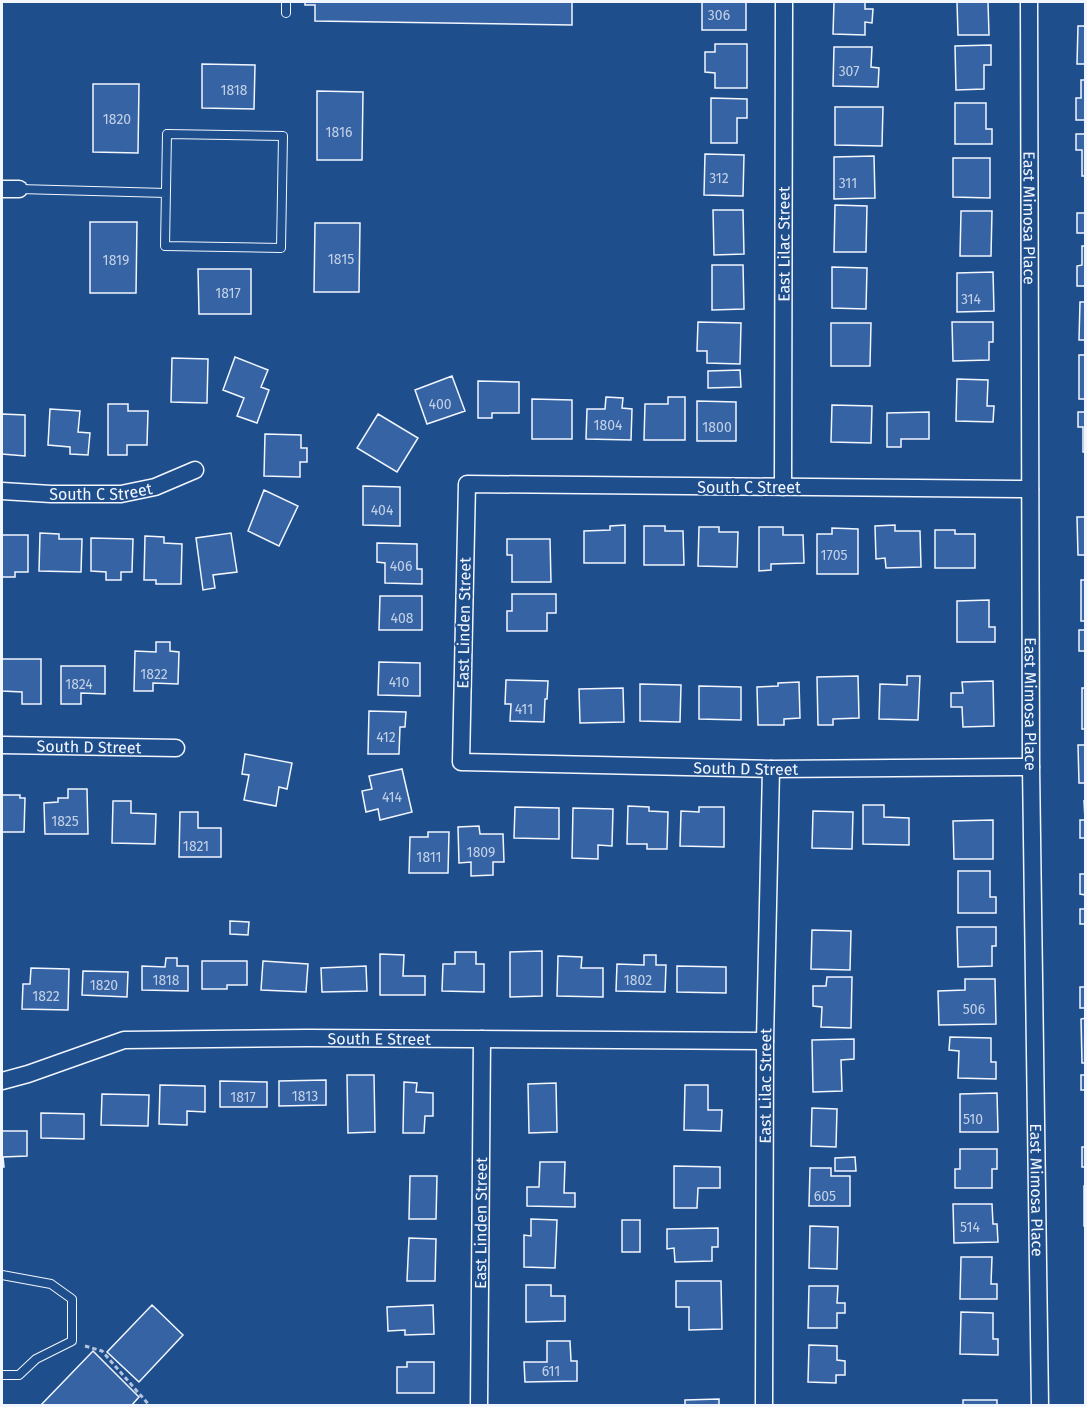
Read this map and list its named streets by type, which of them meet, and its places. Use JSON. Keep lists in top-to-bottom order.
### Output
{
  "streets": {
    "street": [
      "East Mimosa Place",
      "East Lilac Street",
      "South C Street",
      "East Linden Street",
      "South D Street",
      "South E Street"
    ]
  },
  "crossings": [
    ["East Mimosa Place", "South C Street"],
    ["East Mimosa Place", "South D Street"],
    ["East Lilac Street", "South C Street"],
    ["East Lilac Street", "South D Street"],
    ["East Lilac Street", "South E Street"],
    ["South C Street", "East Linden Street"],
    ["East Linden Street", "South D Street"],
    ["East Linden Street", "South E Street"]
  ],
  "house_numbers": [
    "306",
    "307",
    "1818",
    "1820",
    "1816",
    "312",
    "311",
    "1815",
    "1819",
    "1817",
    "314",
    "400",
    "1804",
    "1800",
    "404",
    "1705",
    "406",
    "408",
    "1822",
    "410",
    "1824",
    "411",
    "412",
    "414",
    "1825",
    "1821",
    "1809",
    "1811",
    "1818",
    "1802",
    "1820",
    "1822",
    "506",
    "1813",
    "1817",
    "510",
    "605",
    "514",
    "611"
  ]
}
